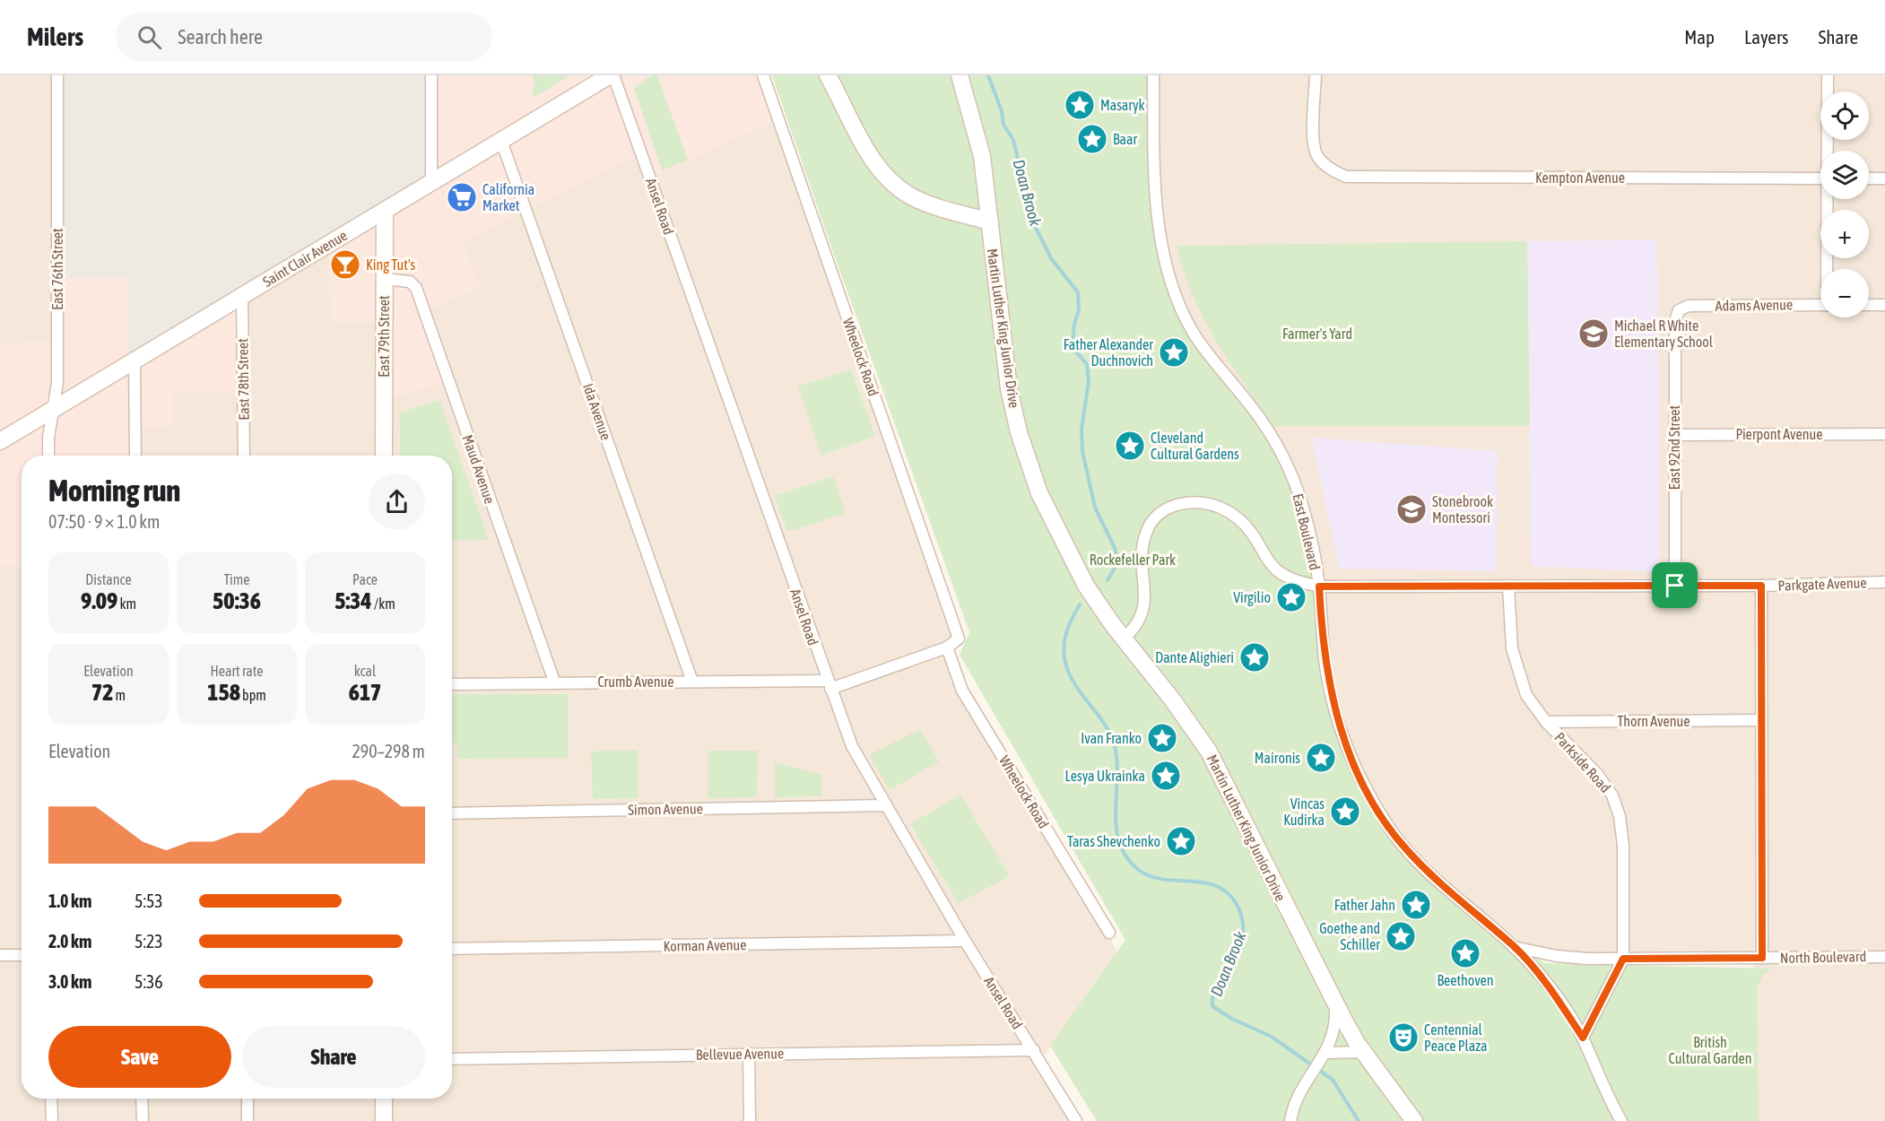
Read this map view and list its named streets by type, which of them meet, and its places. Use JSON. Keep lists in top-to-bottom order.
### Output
{
  "streets": {
    "main road": ["Saint Clair Avenue", "Martin Luther King Junior Drive", "East 79th Street"],
    "street": [
      "Kempton Avenue",
      "Ansel Road",
      "East 76th Street",
      "Adams Avenue",
      "Wheelock Road",
      "East 78th Street",
      "Ida Avenue",
      "Pierpont Avenue",
      "East 92nd Street",
      "Maud Avenue",
      "East Boulevard",
      "Parkgate Avenue",
      "Crumb Avenue",
      "Thorn Avenue",
      "Parkside Road",
      "Simon Avenue",
      "Korman Avenue",
      "North Boulevard",
      "Bellevue Avenue"
    ]
  },
  "crossings": [
    ["Ansel Road", "Crumb Avenue"],
    ["Ansel Road", "Simon Avenue"],
    ["Ansel Road", "Korman Avenue"],
    ["Ansel Road", "Bellevue Avenue"],
    ["Saint Clair Avenue", "East 76th Street"],
    ["Saint Clair Avenue", "East 79th Street"],
    ["Saint Clair Avenue", "East 78th Street"],
    ["Saint Clair Avenue", "Ida Avenue"],
    ["Adams Avenue", "East 92nd Street"],
    ["Martin Luther King Junior Drive", "Parkgate Avenue"],
    ["East 79th Street", "Maud Avenue"],
    ["Wheelock Road", "Crumb Avenue"],
    ["Ida Avenue", "Crumb Avenue"],
    ["Pierpont Avenue", "East 92nd Street"],
    ["East 92nd Street", "Parkgate Avenue"],
    ["Maud Avenue", "Crumb Avenue"],
    ["East Boulevard", "Parkgate Avenue"],
    ["East Boulevard", "Parkside Road"],
    ["East Boulevard", "North Boulevard"],
    ["Parkgate Avenue", "Parkside Road"],
    ["Thorn Avenue", "Parkside Road"],
    ["Parkside Road", "North Boulevard"]
  ],
  "water": ["Doan Brook"],
  "parks": ["Farmer's Yard", "Rockefeller Park", "British Cultural Garden"],
  "places": {
    "place": [
      "Masaryk",
      "Baar",
      "Father Alexander Duchnovich",
      "Cleveland Cultural Gardens",
      "Virgilio",
      "Dante Alighieri",
      "Ivan Franko",
      "Maironis",
      "Lesya Ukrainka",
      "Vincas Kudirka",
      "Taras Shevchenko",
      "Father Jahn",
      "Goethe and Schiller",
      "Beethoven"
    ],
    "supermarket": ["California Market"],
    "bar": ["King Tut's"],
    "school or university": ["Michael R White Elementary School", "Stonebrook Montessori"],
    "theatre": ["Centennial Peace Plaza"]
  },
  "page": {
    "header": "Milers",
    "search": "Search here",
    "nav": ["Map", "Layers", "Share"],
    "map_buttons": ["+", "−"],
    "heading": ["Morning run", "07:50 · 9 × 1.0 km"],
    "stats": [
      ["Distance", "9.09 km"],
      ["Time", "50:36"],
      ["Pace", "5:34 /km"],
      ["Elevation", "72 m"],
      ["Heart rate", "158 bpm"],
      ["kcal", "617"]
    ],
    "chart": ["Elevation", "290–298 m"],
    "list": [
      {
        "name": "1.0 km",
        "note": "5:53"
      },
      {
        "name": "2.0 km",
        "note": "5:23"
      },
      {
        "name": "3.0 km",
        "note": "5:36"
      }
    ],
    "buttons": ["Save", "Share"]
  }
}
